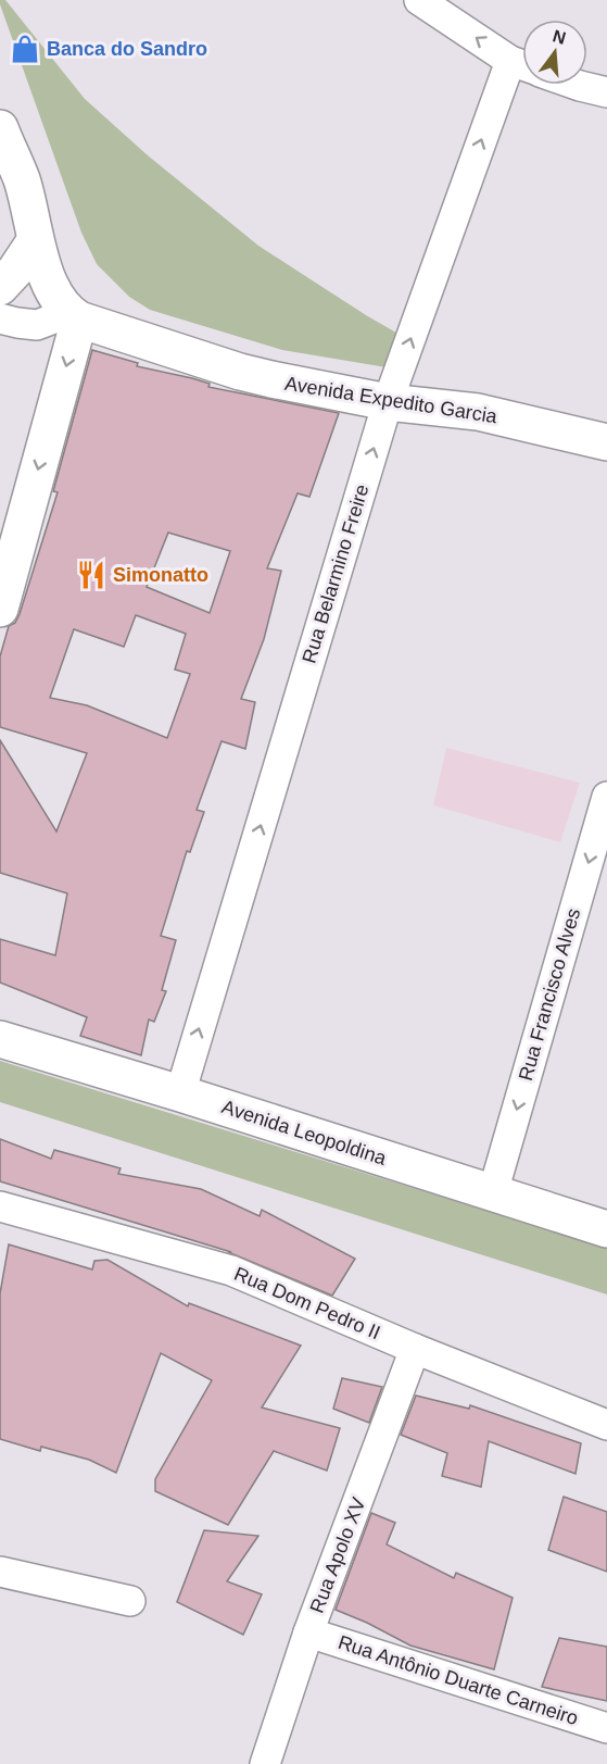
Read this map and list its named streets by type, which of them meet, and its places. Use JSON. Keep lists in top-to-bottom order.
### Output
{
  "streets": {
    "street": [
      "Avenida Expedito Garcia",
      "Rua Belarmino Freire",
      "Rua Francisco Alves",
      "Avenida Leopoldina",
      "Rua Dom Pedro II",
      "Rua Apolo XV",
      "Rua Antônio Duarte Carneiro"
    ]
  },
  "crossings": [
    ["Avenida Expedito Garcia", "Rua Belarmino Freire"],
    ["Rua Belarmino Freire", "Avenida Leopoldina"],
    ["Rua Francisco Alves", "Avenida Leopoldina"],
    ["Rua Dom Pedro II", "Rua Apolo XV"],
    ["Rua Apolo XV", "Rua Antônio Duarte Carneiro"]
  ],
  "one_way": ["Rua Belarmino Freire", "Rua Francisco Alves"],
  "places": {
    "shop": ["Banca do Sandro"],
    "restaurant": ["Simonatto"]
  },
  "north": "top"
}
